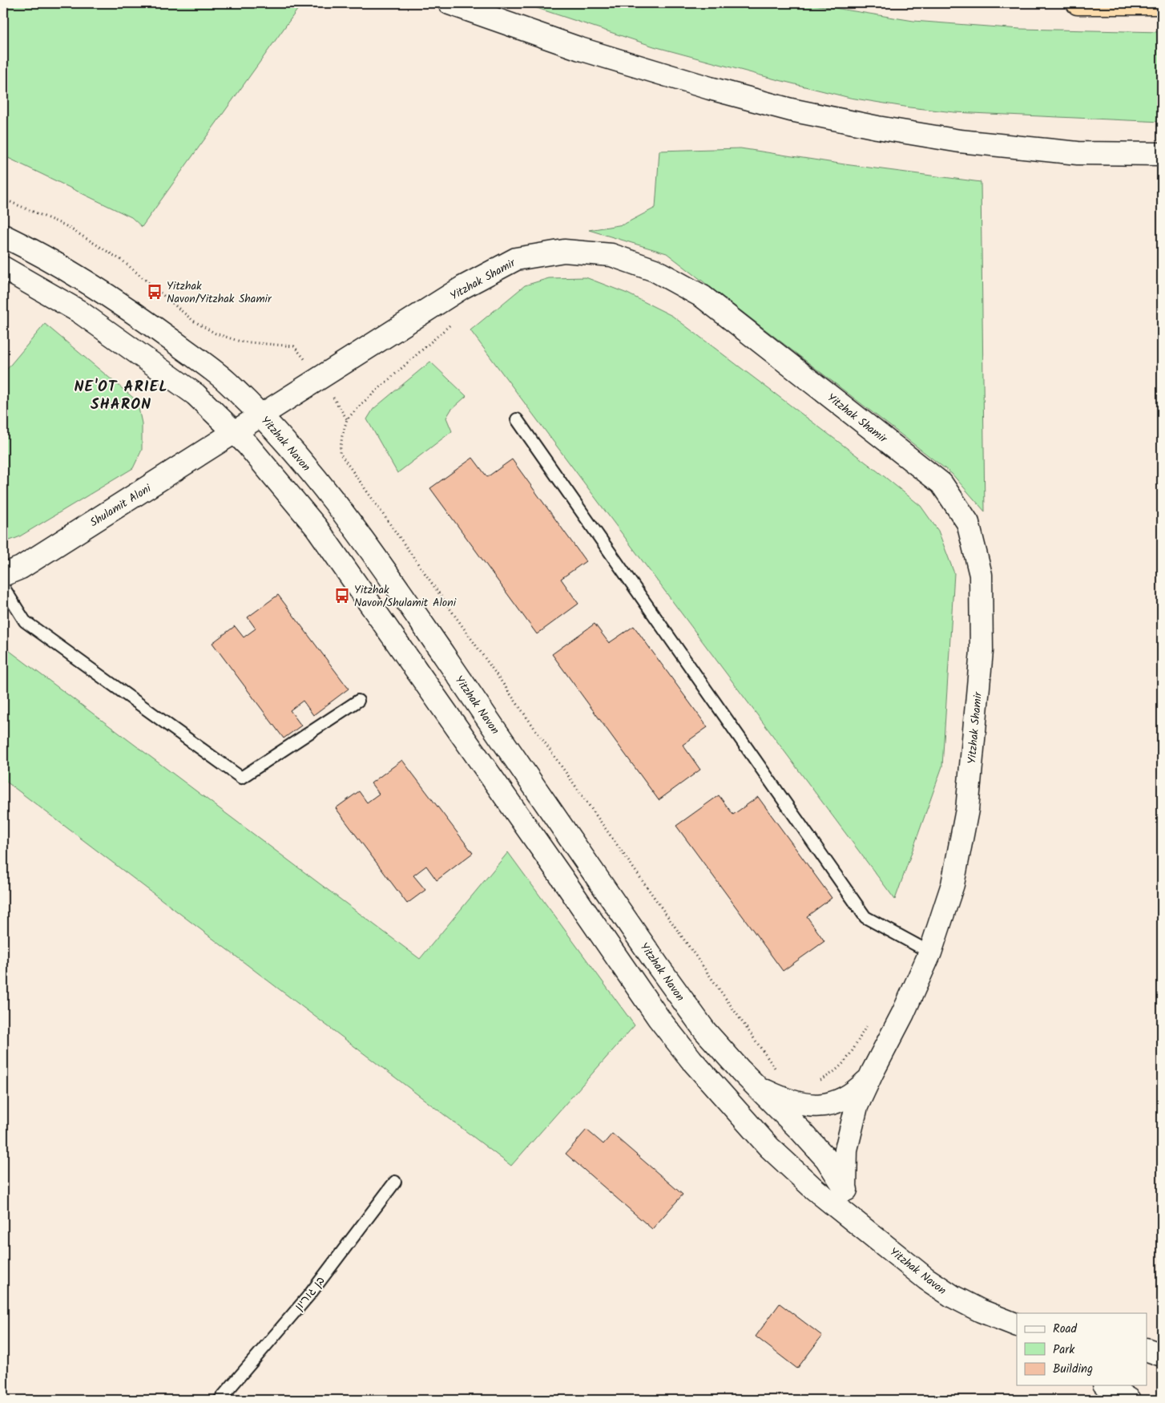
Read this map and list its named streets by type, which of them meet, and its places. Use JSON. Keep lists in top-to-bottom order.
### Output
{
  "streets": {
    "street": ["Yitzhak Shamir", "Yitzhak Navon", "Shulamit Aloni"],
    "lane": ["בן גוריון"]
  },
  "crossings": [
    ["Yitzhak Shamir", "Yitzhak Navon"],
    ["Yitzhak Shamir", "Shulamit Aloni"],
    ["Yitzhak Navon", "Shulamit Aloni"]
  ],
  "districts": ["NE'OT ARIEL SHARON"],
  "places": {
    "bus stop": ["Yitzhak Navon/Yitzhak Shamir", "Yitzhak Navon/Shulamit Aloni"]
  },
  "legend": ["Road", "Park", "Building"]
}
